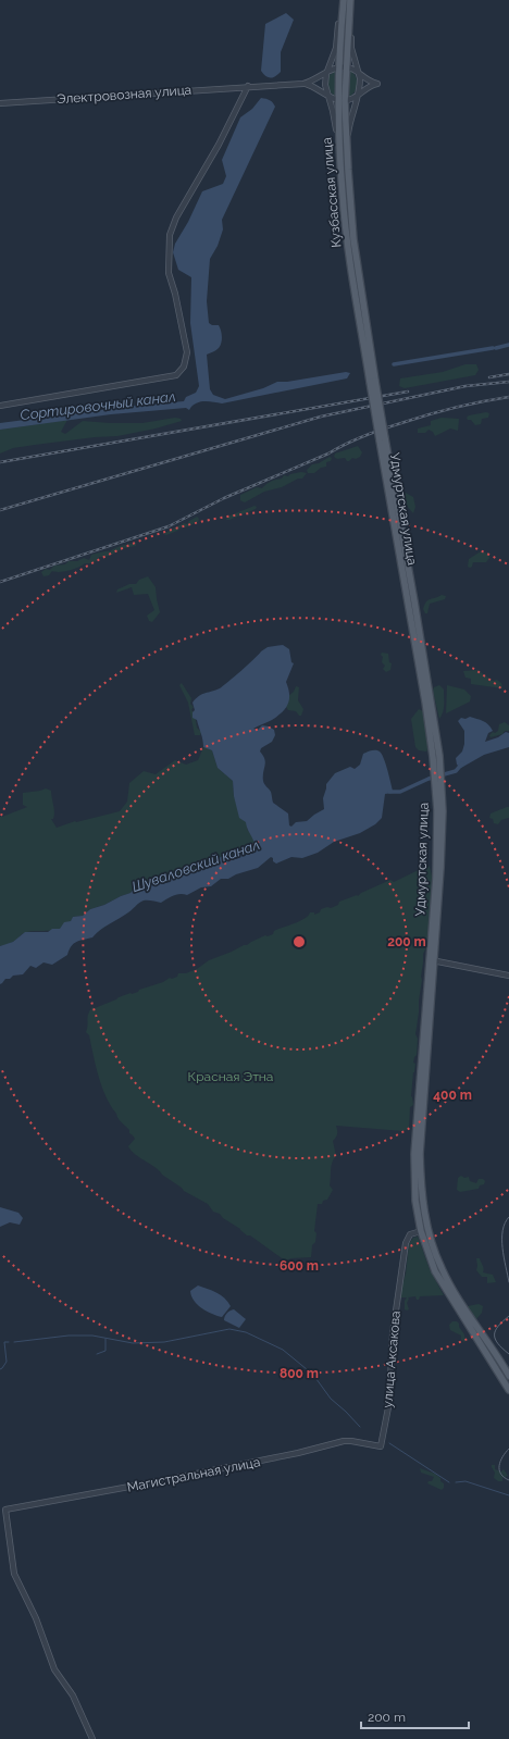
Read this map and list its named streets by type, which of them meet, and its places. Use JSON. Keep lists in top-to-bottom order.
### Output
{
  "streets": {
    "main road": ["Кузбасская улица", "Удмуртская улица"],
    "street": ["Электровозная улица", "улица Аксакова", "Магистральная улица"]
  },
  "crossings": [
    ["Кузбасская улица", "Удмуртская улица"],
    ["Удмуртская улица", "улица Аксакова"],
    ["улица Аксакова", "Магистральная улица"]
  ],
  "water": ["Сортировочный канал", "Шуваловский канал"],
  "parks": ["Красная Этна"],
  "scale_bar": "200 m",
  "rings": [
    "200 m",
    "400 m",
    "600 m",
    "800 m"
  ]
}
